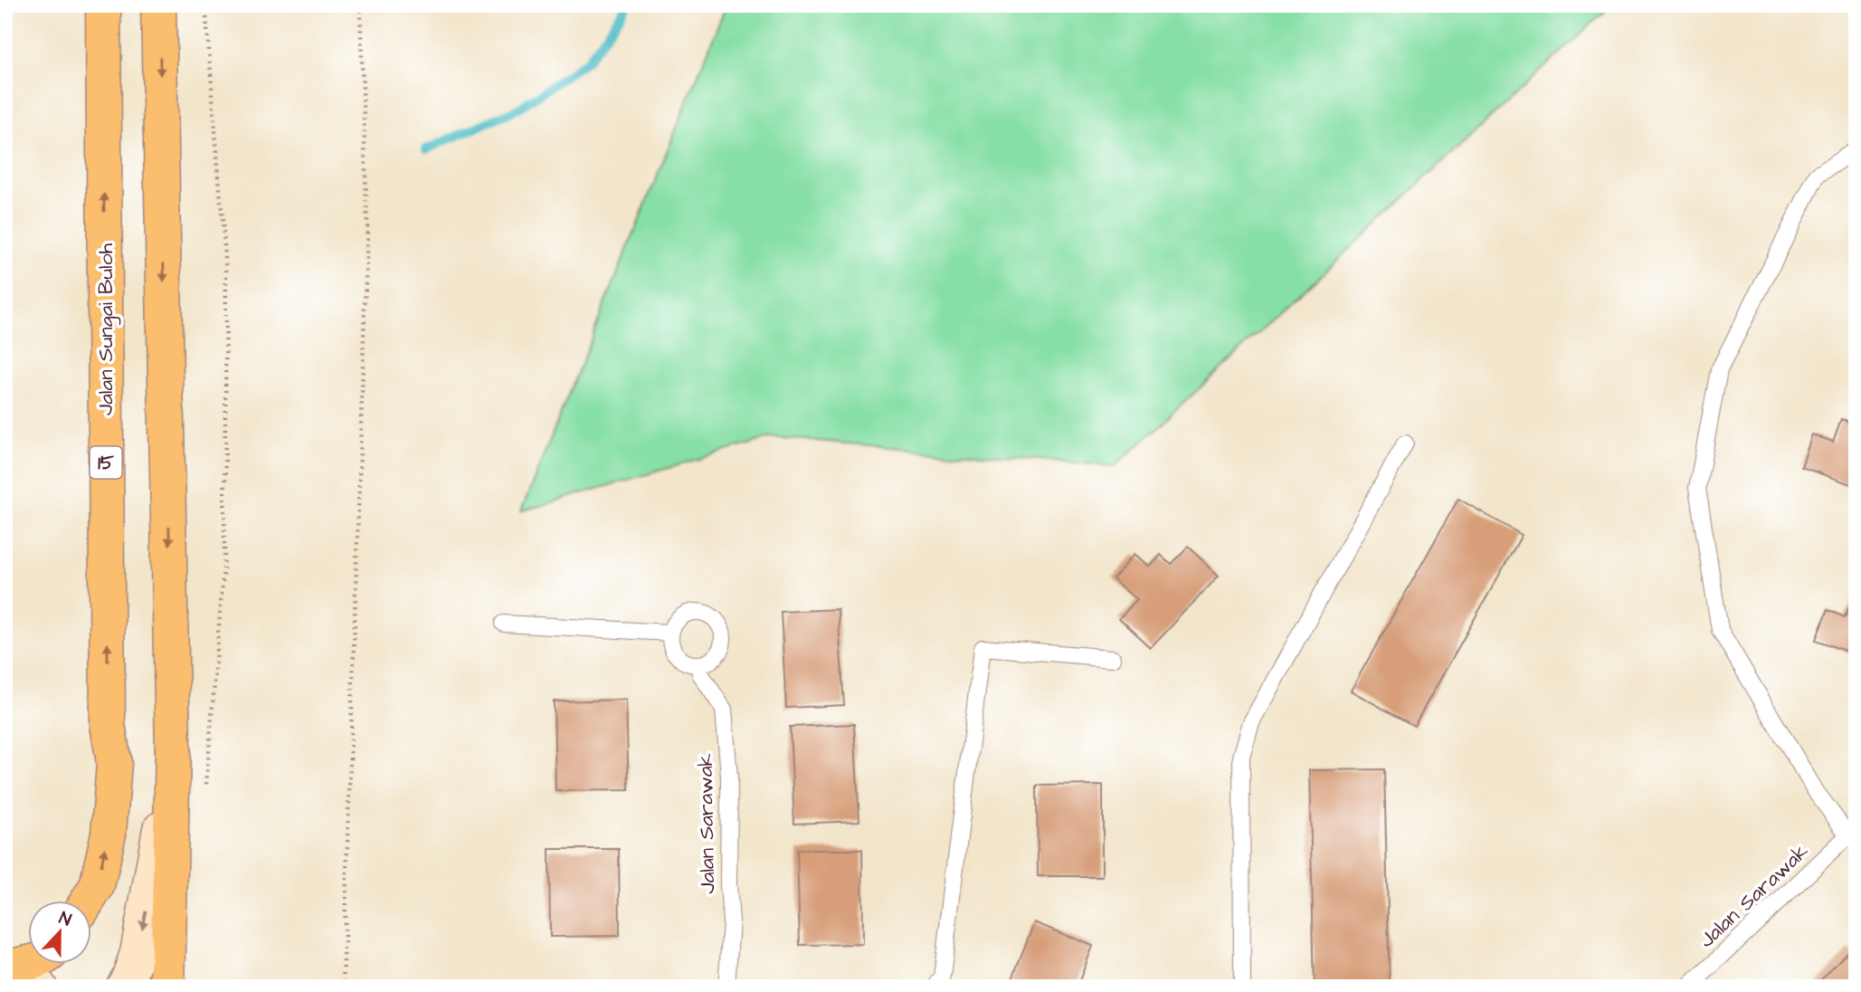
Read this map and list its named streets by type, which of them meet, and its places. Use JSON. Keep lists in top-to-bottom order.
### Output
{
  "streets": {
    "highway": ["Jalan Sungai Buloh", "15"],
    "lane": ["Jalan Sarawak"]
  },
  "north": "top"
}
